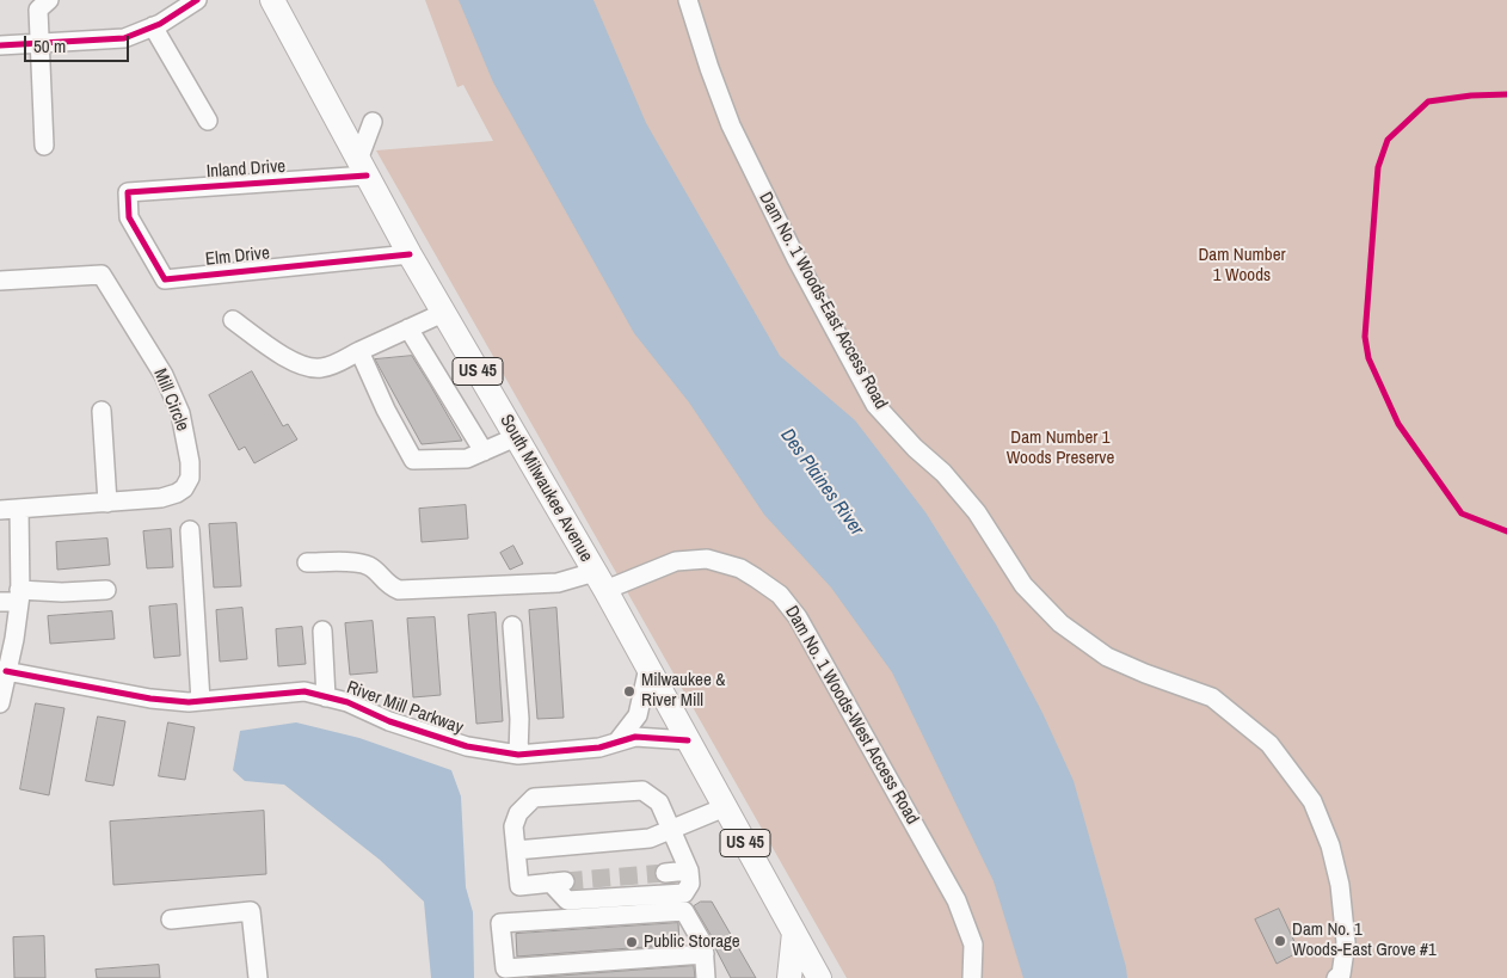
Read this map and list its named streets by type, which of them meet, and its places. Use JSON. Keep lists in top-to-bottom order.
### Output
{
  "streets": {
    "main road": ["US 45", "South Milwaukee Avenue"],
    "street": [
      "Inland Drive",
      "Elm Drive",
      "Dam No. 1 Woods-East Access Road",
      "Mill Circle",
      "River Mill Parkway",
      "Dam No. 1 Woods-West Access Road"
    ]
  },
  "crossings": [
    ["Inland Drive", "Elm Drive"],
    ["Inland Drive", "South Milwaukee Avenue"],
    ["Elm Drive", "South Milwaukee Avenue"],
    ["South Milwaukee Avenue", "River Mill Parkway"],
    ["South Milwaukee Avenue", "Dam No. 1 Woods-West Access Road"]
  ],
  "water": ["Des Plaines River"],
  "parks": ["Dam Number 1 Woods", "Dam Number 1 Woods Preserve"],
  "places": ["Milwaukee & River Mill", "Dam No. 1 Woods-East Grove #1", "Public Storage"],
  "scale_bar": "50 m"
}
